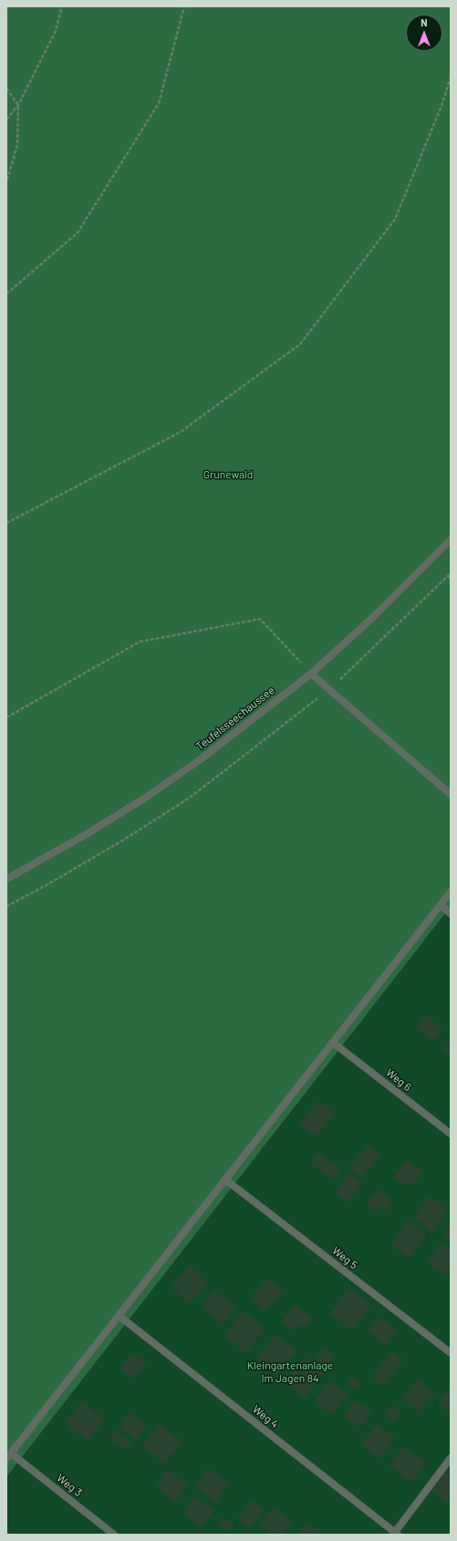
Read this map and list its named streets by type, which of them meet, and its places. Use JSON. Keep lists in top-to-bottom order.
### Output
{
  "streets": {
    "street": [
      "Teufelsseechaussee",
      "Weg 6",
      "Weg 5",
      "Weg 4",
      "Weg 3"
    ]
  },
  "parks": ["Grunewald", "Kleingartenanlage Im Jagen 84"],
  "north": "top"
}
